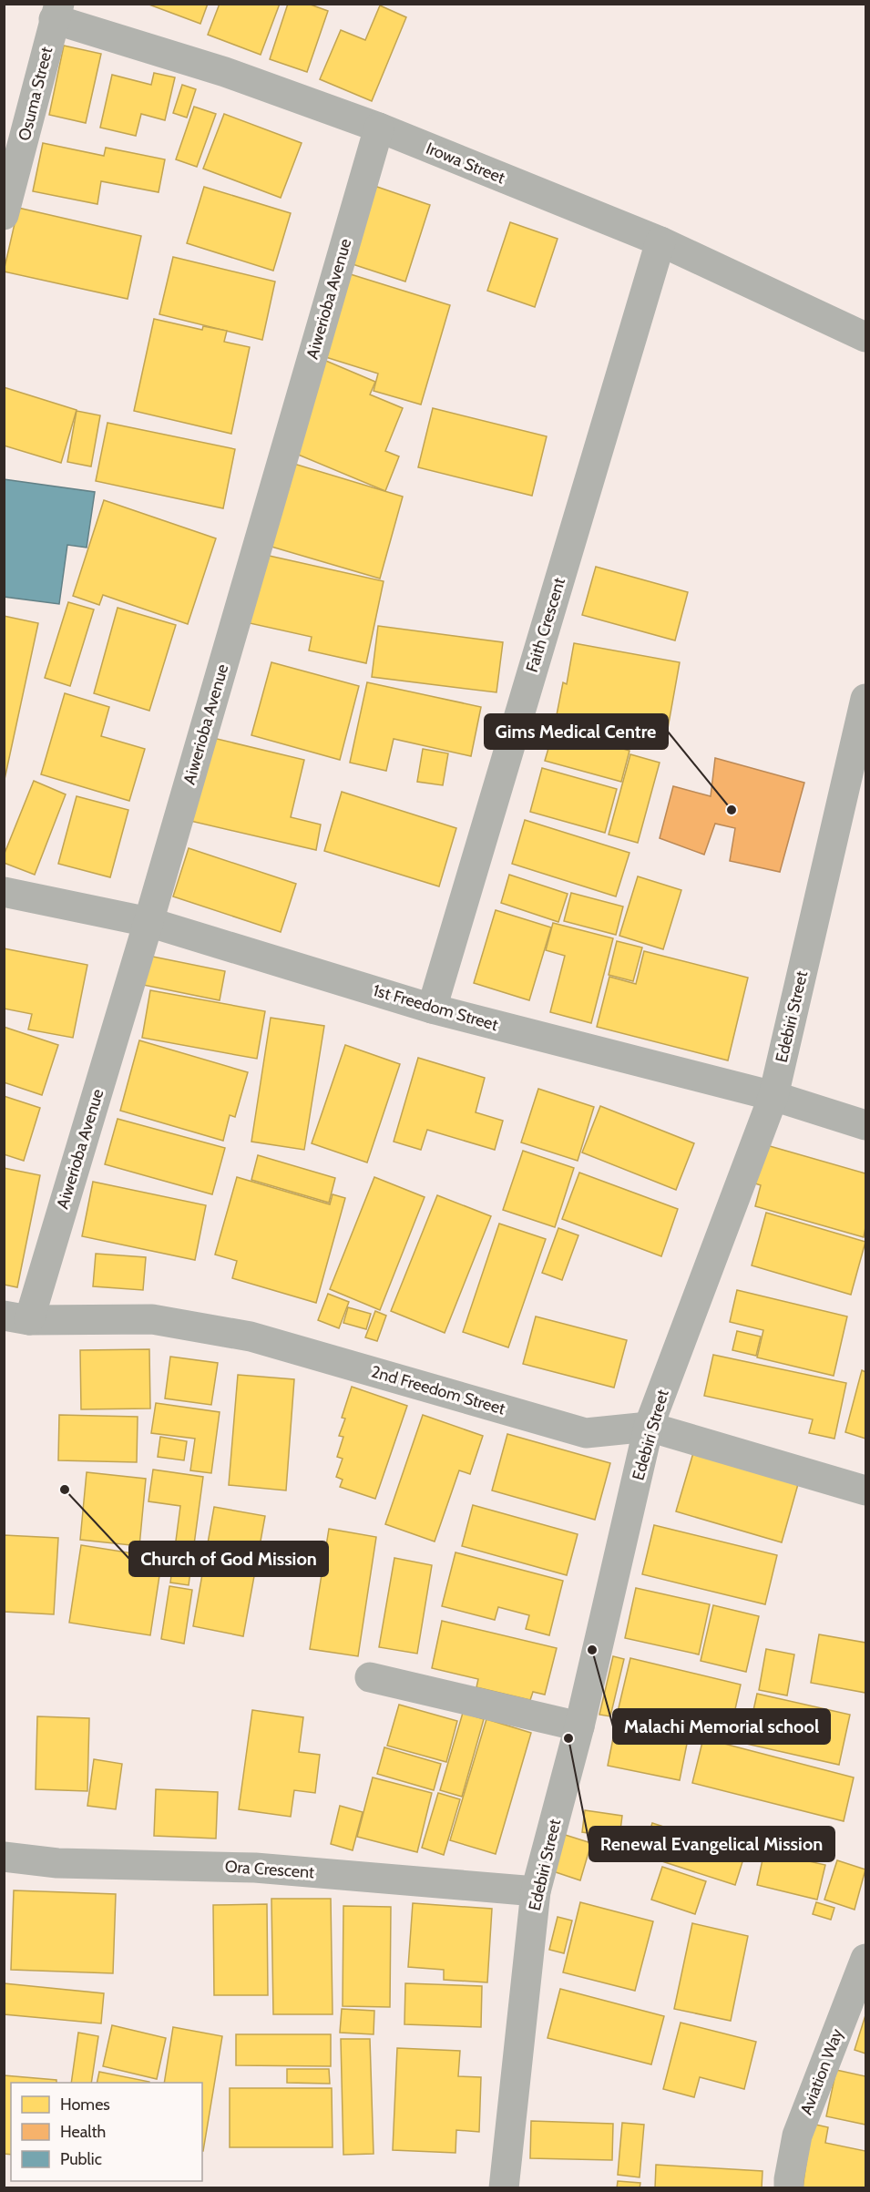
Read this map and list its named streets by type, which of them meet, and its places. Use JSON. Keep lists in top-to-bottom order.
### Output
{
  "streets": {
    "street": [
      "Osuma Street",
      "Irowa Street",
      "Aiwerioba Avenue",
      "Faith Crescent",
      "1st Freedom Street",
      "Edebiri Street",
      "2nd Freedom Street",
      "Ora Crescent",
      "Aviation Way"
    ]
  },
  "crossings": [
    ["Osuma Street", "Irowa Street"],
    ["Irowa Street", "Aiwerioba Avenue"],
    ["Irowa Street", "Faith Crescent"],
    ["Aiwerioba Avenue", "1st Freedom Street"],
    ["Aiwerioba Avenue", "2nd Freedom Street"],
    ["Faith Crescent", "1st Freedom Street"],
    ["1st Freedom Street", "Edebiri Street"],
    ["Edebiri Street", "2nd Freedom Street"],
    ["Edebiri Street", "Ora Crescent"]
  ],
  "places": [
    "Gims Medical Centre",
    "Church of God Mission",
    "Malachi Memorial school",
    "Renewal Evangelical Mission"
  ],
  "legend": ["Homes", "Health", "Public"]
}
